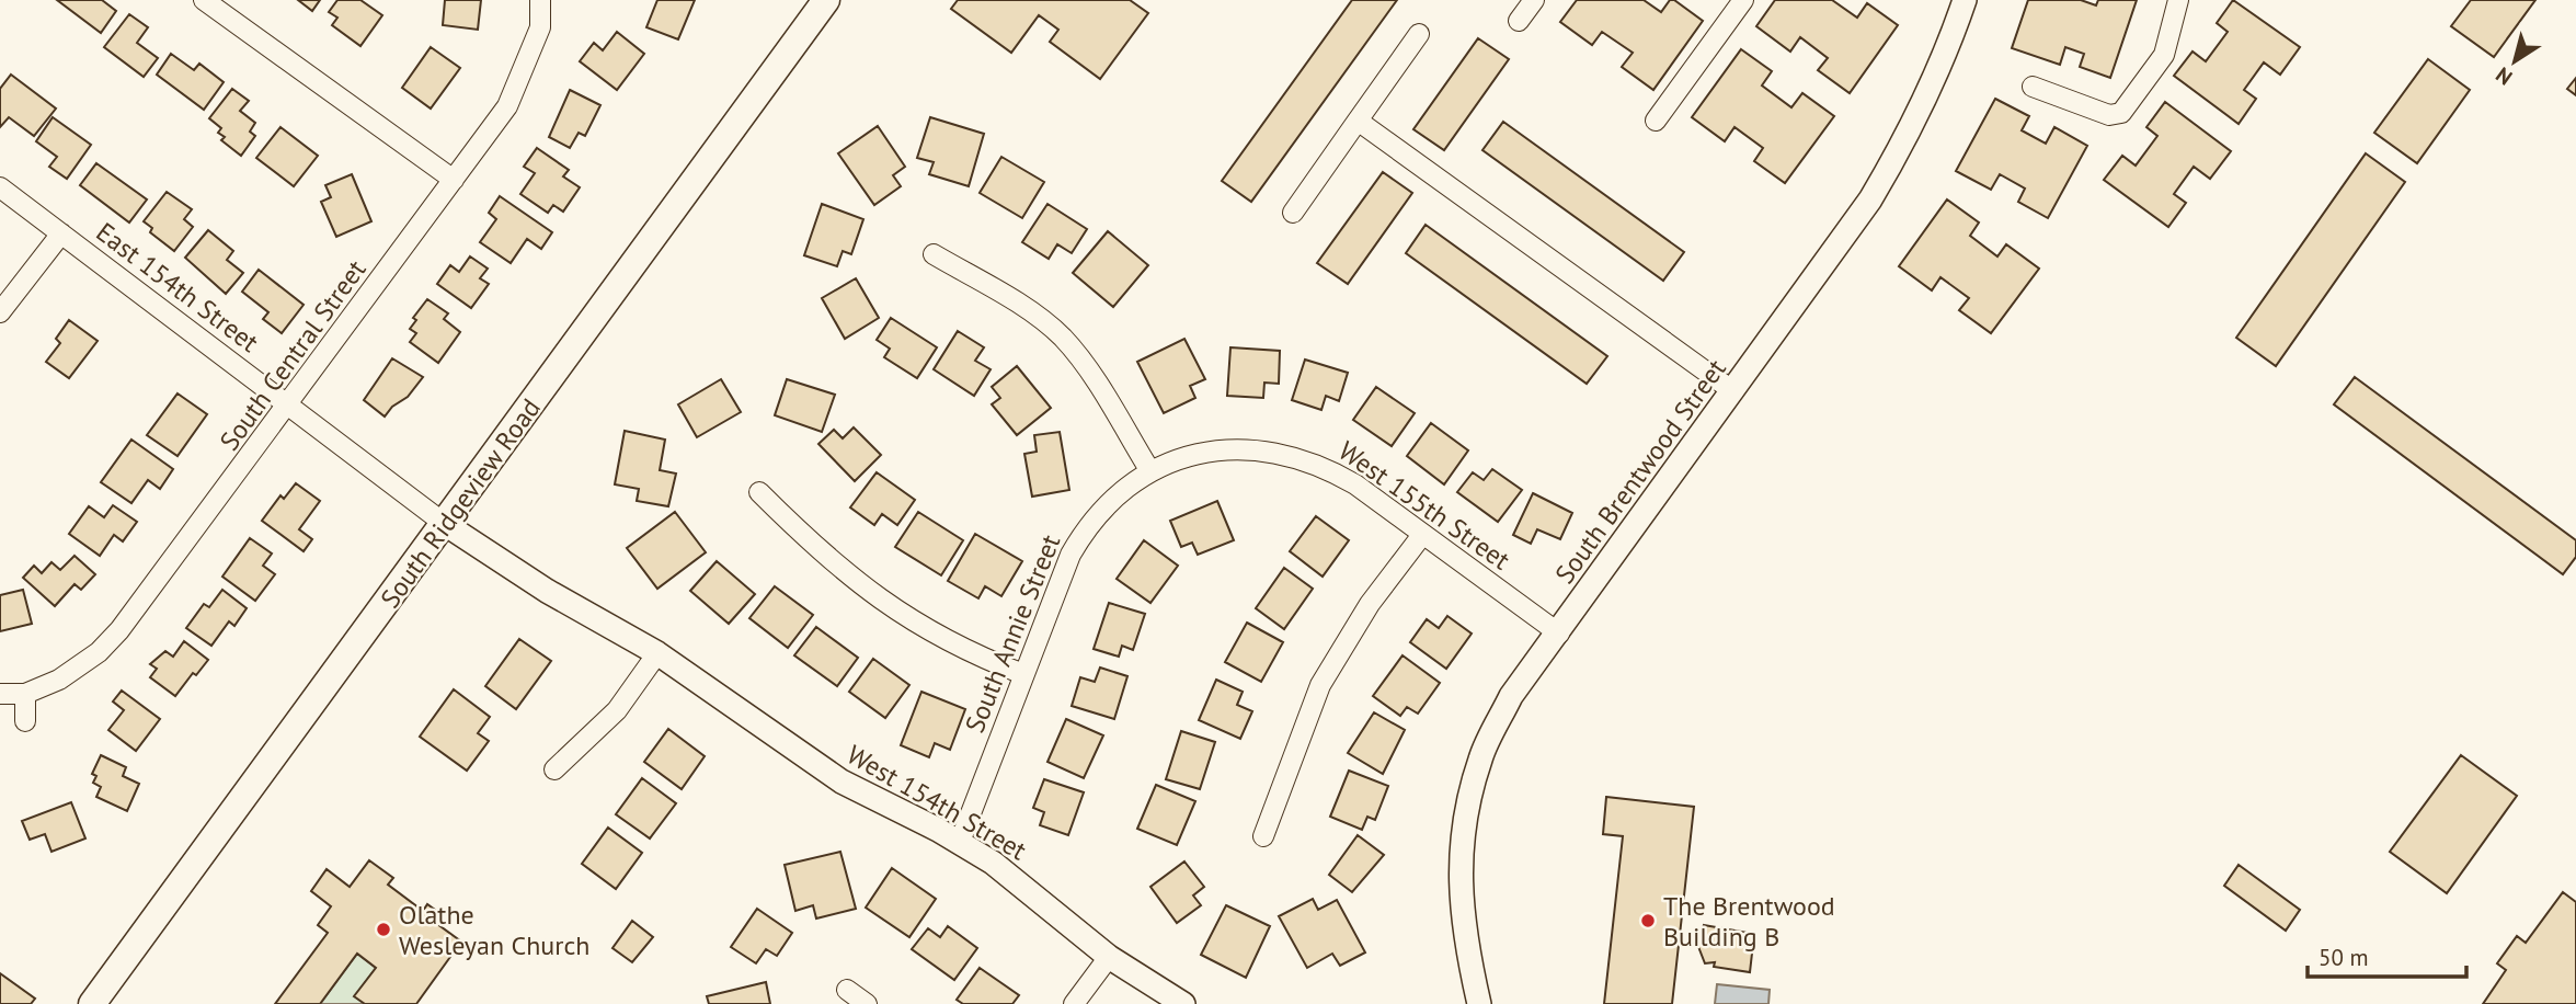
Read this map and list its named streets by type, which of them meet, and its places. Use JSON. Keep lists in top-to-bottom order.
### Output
{
  "streets": {
    "main road": ["South Ridgeview Road"],
    "street": [
      "East 154th Street",
      "South Central Street",
      "South Brentwood Street",
      "West 155th Street",
      "South Annie Street",
      "West 154th Street"
    ]
  },
  "crossings": [
    ["East 154th Street", "South Central Street"],
    ["East 154th Street", "South Ridgeview Road"],
    ["East 154th Street", "West 154th Street"],
    ["South Brentwood Street", "West 155th Street"],
    ["South Ridgeview Road", "West 154th Street"],
    ["West 155th Street", "South Annie Street"],
    ["South Annie Street", "West 154th Street"]
  ],
  "places": ["The Brentwood Building B", "Olathe Wesleyan Church"],
  "scale_bar": "50 m",
  "north": "bottom left"
}
